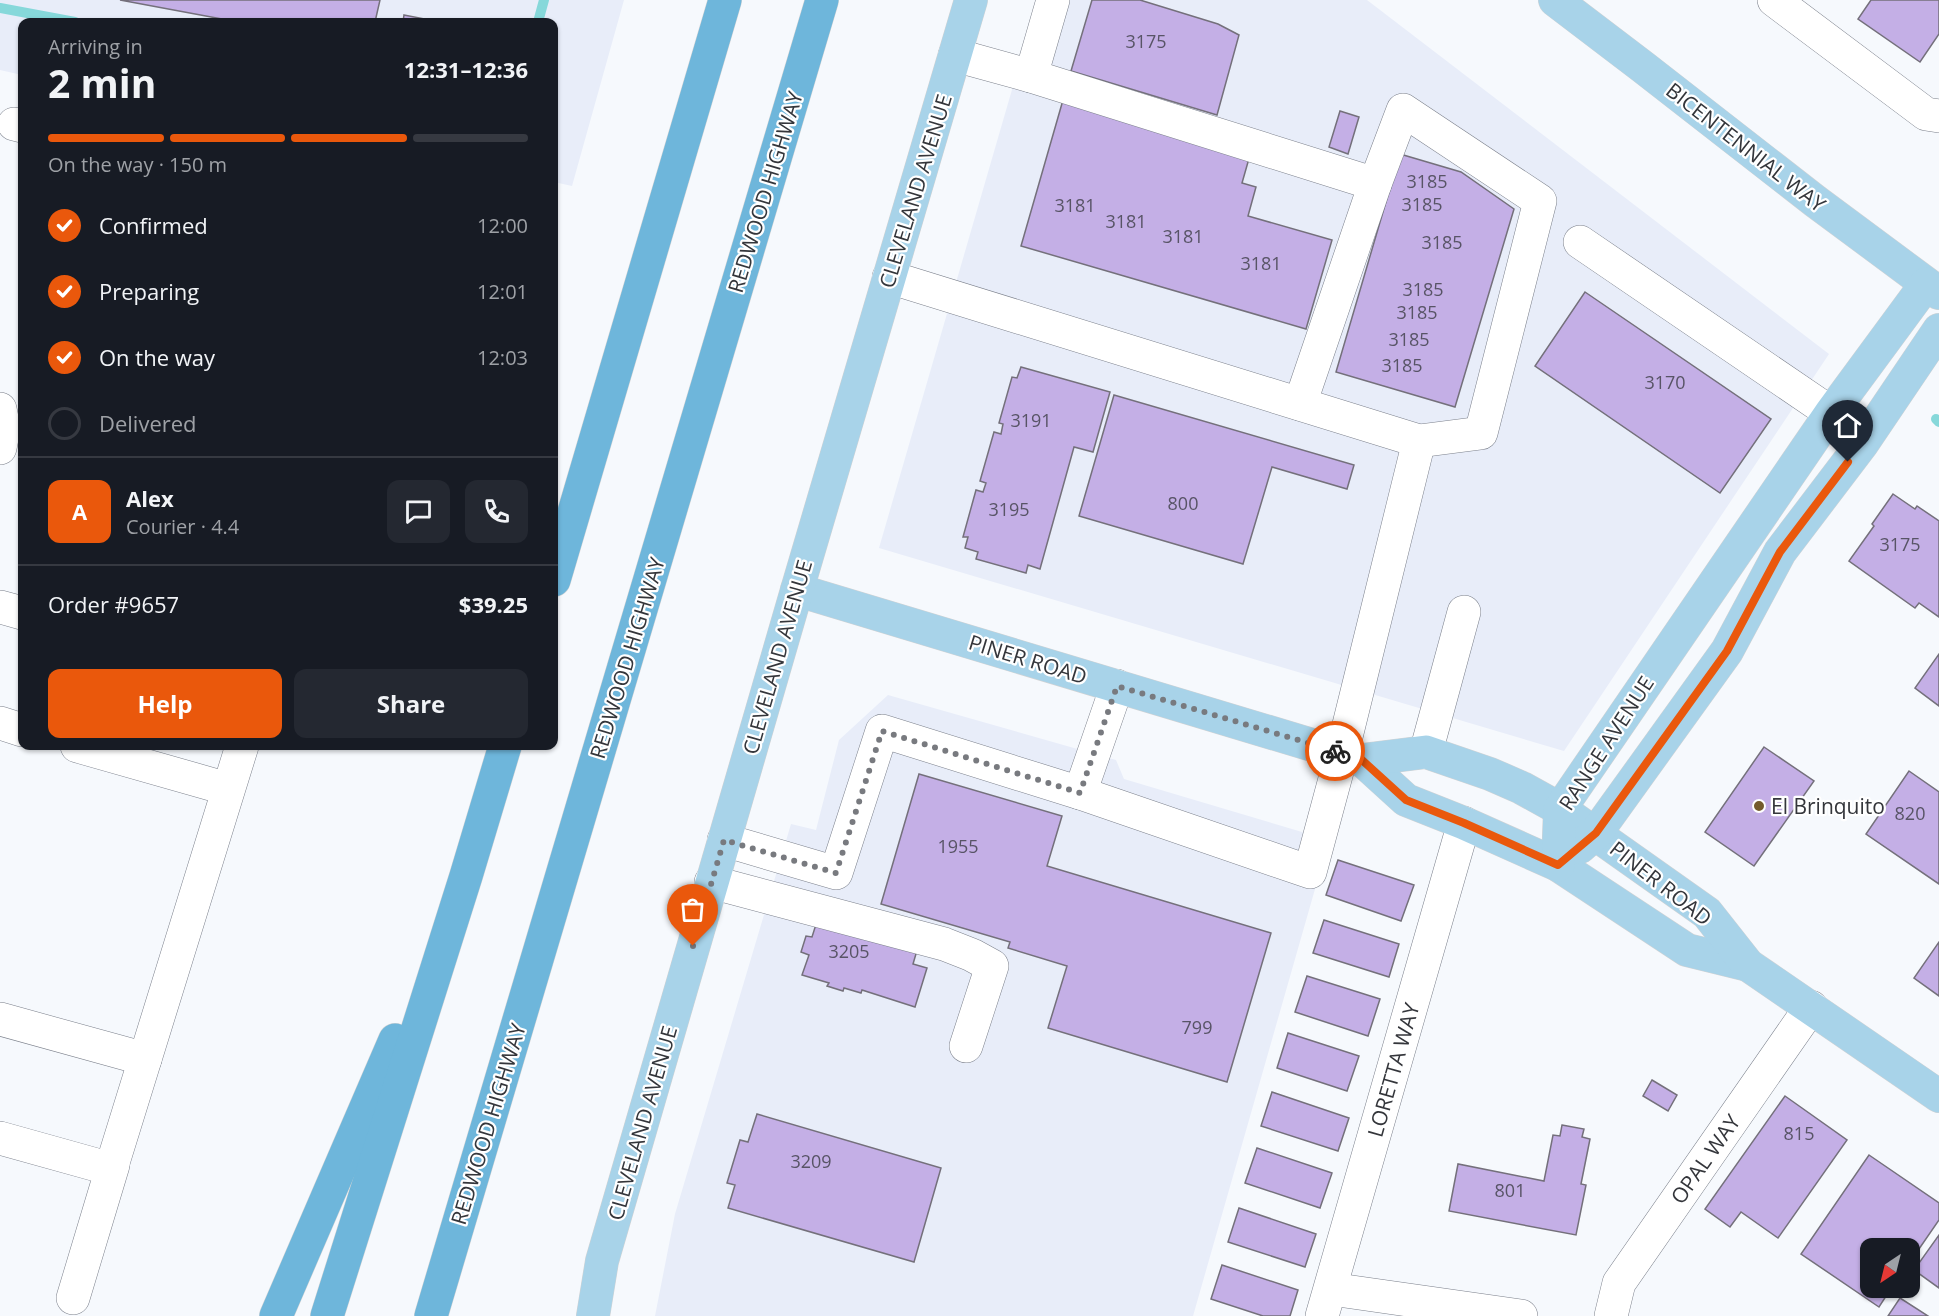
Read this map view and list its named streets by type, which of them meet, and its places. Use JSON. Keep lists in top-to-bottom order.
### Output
{
  "streets": {
    "highway": ["REDWOOD HIGHWAY"],
    "main road": [
      "BICENTENNIAL WAY",
      "CLEVELAND AVENUE",
      "PINER ROAD",
      "RANGE AVENUE"
    ],
    "street": ["LORETTA WAY", "OPAL WAY"]
  },
  "crossings": [
    ["BICENTENNIAL WAY", "RANGE AVENUE"],
    ["CLEVELAND AVENUE", "PINER ROAD"],
    ["PINER ROAD", "RANGE AVENUE"],
    ["PINER ROAD", "LORETTA WAY"],
    ["PINER ROAD", "OPAL WAY"]
  ],
  "places": ["El Brinquito"],
  "house_numbers": [
    "3175",
    "3185",
    "3185",
    "3181",
    "3181",
    "3181",
    "3185",
    "3181",
    "3185",
    "3185",
    "3185",
    "3185",
    "3170",
    "3191",
    "800",
    "3195",
    "3175",
    "820",
    "1955",
    "3205",
    "799",
    "815",
    "3209",
    "801"
  ],
  "north": "bottom left",
  "page": {
    "heading": ["2 min", "Arriving in", "12:31–12:36"],
    "panel": [
      "Alex",
      "Courier · 4.4",
      "Order #9657",
      "$39.25"
    ],
    "bar": "On the way · 150 m",
    "list": [
      ["Confirmed", "12:00"],
      ["Preparing", "12:01"],
      ["On the way", "12:03"],
      "Delivered"
    ],
    "round": "A",
    "buttons": ["Help", "Share"]
  }
}
